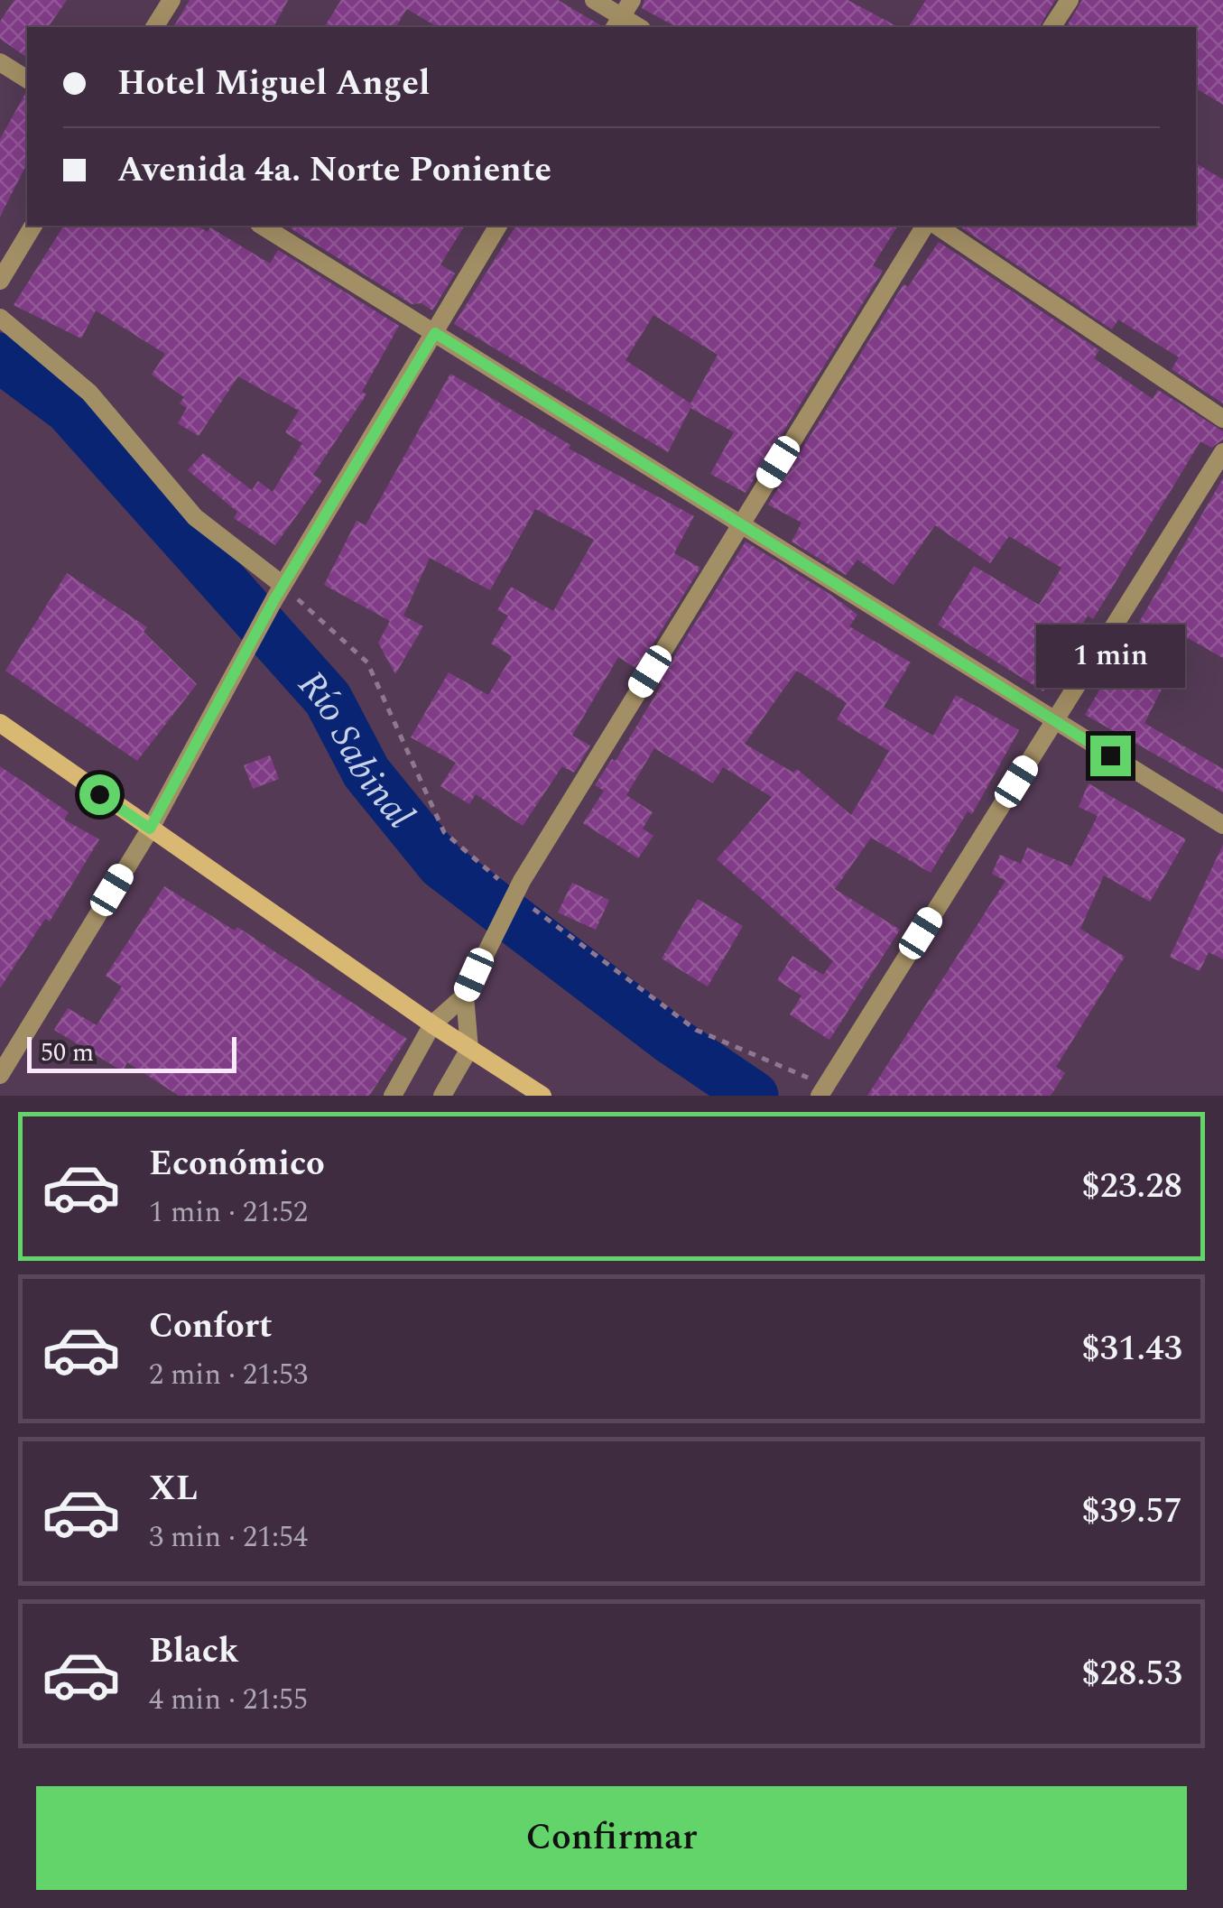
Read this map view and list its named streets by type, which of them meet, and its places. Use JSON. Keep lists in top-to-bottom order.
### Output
{
  "water": ["Río Sabinal"],
  "scale_bar": "50 m",
  "page": {
    "banner": ["Hotel Miguel Angel", "Avenida 4a. Norte Poniente"],
    "bubble": "1 min",
    "scale": "50 m",
    "list": [
      {
        "name": "Económico",
        "note": "1 min · 21:52",
        "value": "$23.28"
      },
      {
        "name": "Confort",
        "note": "2 min · 21:53",
        "value": "$31.43"
      },
      {
        "name": "XL",
        "note": "3 min · 21:54",
        "value": "$39.57"
      },
      {
        "name": "Black",
        "note": "4 min · 21:55",
        "value": "$28.53"
      }
    ],
    "buttons": "Confirmar"
  }
}
